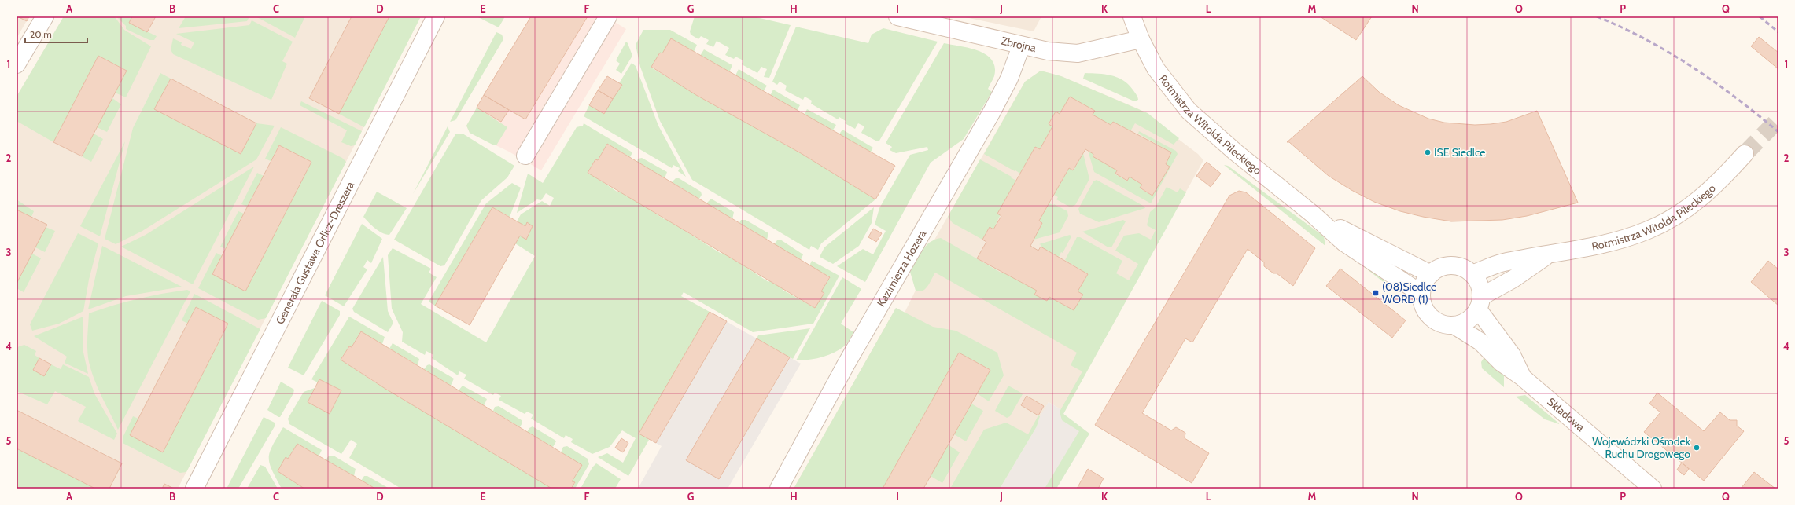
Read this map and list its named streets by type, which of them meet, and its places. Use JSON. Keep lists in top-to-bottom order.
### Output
{
  "streets": {
    "street": [
      "Zbrojna",
      "Rotmistrza Witolda Pileckiego",
      "Generała Gustawa Orlicz-Dreszera",
      "Kazimierza Hozera",
      "Składowa"
    ]
  },
  "crossings": [
    ["Zbrojna", "Rotmistrza Witolda Pileckiego"],
    ["Zbrojna", "Kazimierza Hozera"],
    ["Rotmistrza Witolda Pileckiego", "Składowa"]
  ],
  "places": {
    "other": ["ISE Siedlce", "Wojewódzki Ośrodek Ruchu Drogowego"],
    "transit": ["(08)Siedlce WORD (1)"]
  },
  "scale_bar": "20 m",
  "grid": {
    "columns": [
      "A",
      "B",
      "C",
      "D",
      "E",
      "F",
      "G",
      "H",
      "I",
      "J",
      "K",
      "L",
      "M",
      "N",
      "O",
      "P",
      "Q"
    ],
    "rows": [
      "1",
      "2",
      "3",
      "4",
      "5"
    ]
  }
}
